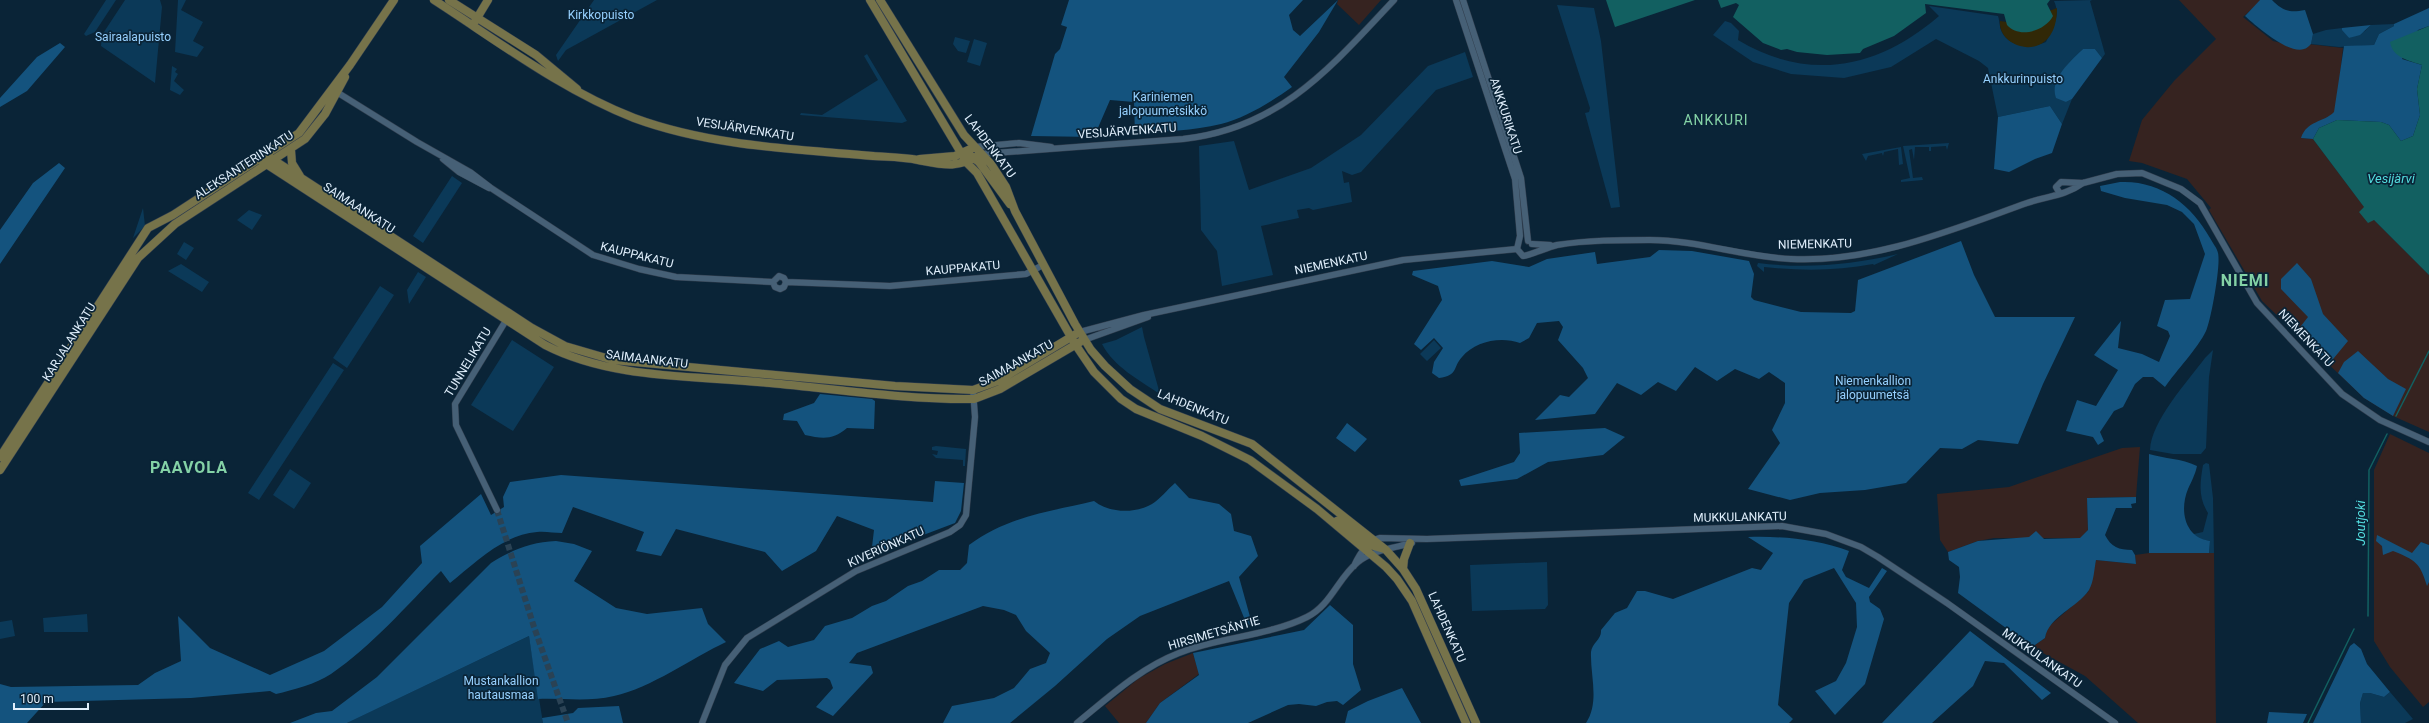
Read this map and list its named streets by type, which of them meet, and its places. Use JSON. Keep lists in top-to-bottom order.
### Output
{
  "streets": {
    "main road": [
      "VESIJÄRVENKATU",
      "LAHDENKATU",
      "ALEKSANTERINKATU",
      "SAIMAANKATU",
      "NIEMENKATU",
      "KARJALANKATU"
    ],
    "street": [
      "ANKKURIKATU",
      "KAUPPAKATU",
      "TUNNELIKATU",
      "MUKKULANKATU",
      "KIVERIÖNKATU",
      "HIRSIMETSÄNTIE"
    ]
  },
  "crossings": [
    ["ANKKURIKATU", "NIEMENKATU"],
    ["VESIJÄRVENKATU", "LAHDENKATU"],
    ["LAHDENKATU", "SAIMAANKATU"],
    ["LAHDENKATU", "NIEMENKATU"],
    ["LAHDENKATU", "KAUPPAKATU"],
    ["LAHDENKATU", "MUKKULANKATU"],
    ["LAHDENKATU", "HIRSIMETSÄNTIE"],
    ["ALEKSANTERINKATU", "SAIMAANKATU"],
    ["ALEKSANTERINKATU", "KAUPPAKATU"],
    ["ALEKSANTERINKATU", "KARJALANKATU"],
    ["SAIMAANKATU", "NIEMENKATU"],
    ["SAIMAANKATU", "TUNNELIKATU"],
    ["SAIMAANKATU", "KIVERIÖNKATU"],
    ["MUKKULANKATU", "HIRSIMETSÄNTIE"]
  ],
  "districts": ["ANKKURI", "NIEMI", "PAAVOLA"],
  "water": ["Vesijärvi", "Joutjoki"],
  "parks": [
    "Kirkkopuisto",
    "Sairaalapuisto",
    "Ankkurinpuisto",
    "Kariniemen jalopuumetsikkö",
    "Niemenkallion jalopuumetsä",
    "Mustankallion hautausmaa"
  ],
  "scale_bar": "100 m"
}
